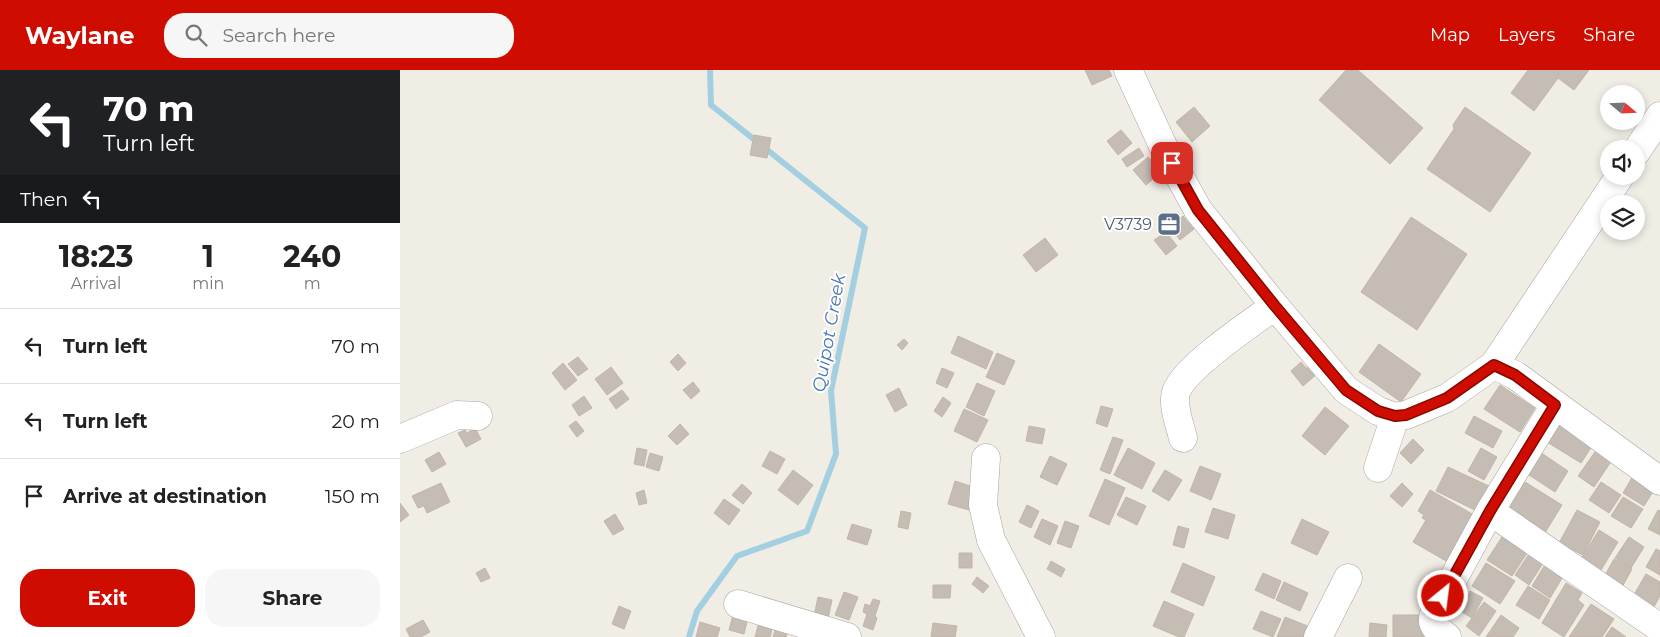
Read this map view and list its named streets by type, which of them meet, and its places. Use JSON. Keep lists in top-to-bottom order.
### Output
{
  "water": ["Quipot Creek"],
  "places": {
    "office": ["V3739"]
  },
  "north": "right",
  "page": {
    "header": "Waylane",
    "search": "Search here",
    "nav": ["Map", "Layers", "Share"],
    "turn": ["70 m", "Turn left"],
    "then": "Then",
    "eta": [
      "18:23",
      "Arrival",
      "1",
      "min",
      "240",
      "m"
    ],
    "list": [
      {
        "name": "Turn left",
        "value": "70 m"
      },
      {
        "name": "Turn left",
        "value": "20 m"
      },
      {
        "name": "Arrive at destination",
        "value": "150 m"
      }
    ],
    "buttons": ["Exit", "Share"]
  }
}
